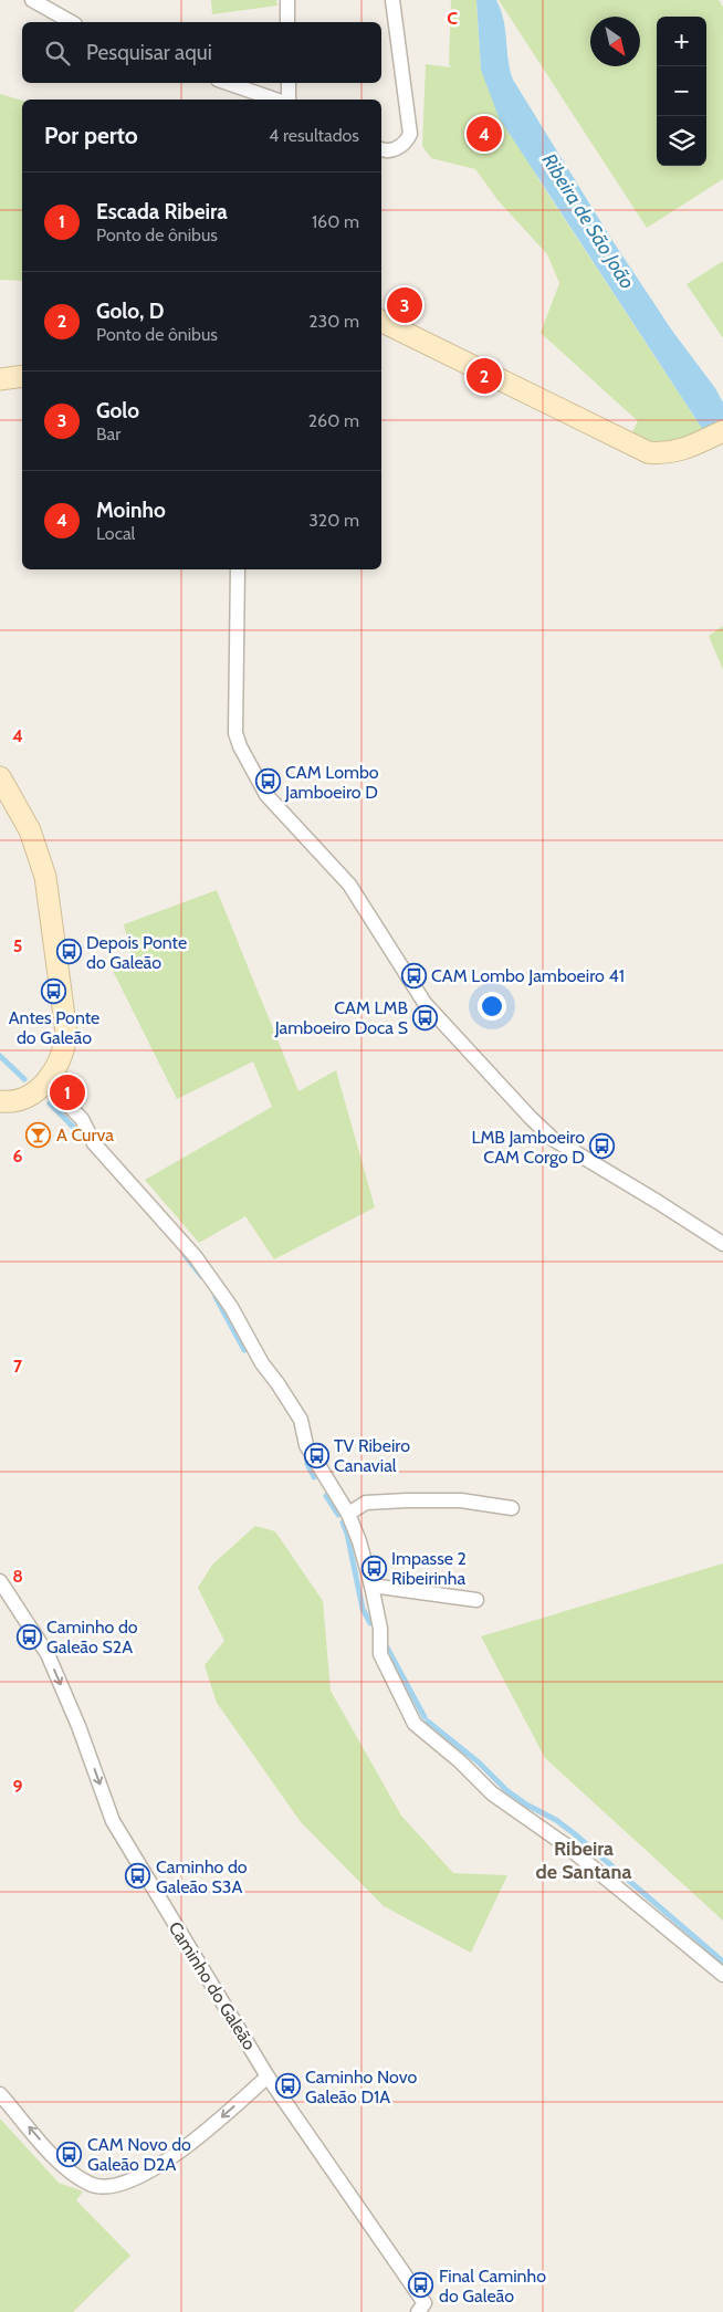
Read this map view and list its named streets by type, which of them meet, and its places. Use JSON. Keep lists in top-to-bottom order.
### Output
{
  "streets": {
    "street": ["Caminho do Galeão"]
  },
  "one_way": ["Caminho do Galeão"],
  "districts": ["Ribeira de Santana"],
  "water": ["Ribeira de São João"],
  "places": {
    "bus stop": [
      "CAM Lombo Jamboeiro D",
      "Depois Ponte do Galeão",
      "CAM Lombo Jamboeiro 41",
      "Antes Ponte do Galeão",
      "CAM LMB Jamboeiro Doca S",
      "LMB Jamboeiro CAM Corgo D",
      "TV Ribeiro Canavial",
      "Impasse 2 Ribeirinha",
      "Caminho do Galeão S2A",
      "Caminho do Galeão S3A",
      "Caminho Novo Galeão D1A",
      "CAM Novo do Galeão D2A",
      "Final Caminho do Galeão"
    ],
    "bar": ["A Curva"]
  },
  "north": "bottom right",
  "page": {
    "map_buttons": ["+", "−"],
    "search": "Pesquisar aqui",
    "heading": ["Por perto", "4 resultados"],
    "pins": [
      "4",
      "3",
      "2",
      "1"
    ],
    "list": [
      {
        "mark": "1",
        "name": "Escada Ribeira",
        "note": "Ponto de ônibus",
        "value": "160 m"
      },
      {
        "mark": "2",
        "name": "Golo, D",
        "note": "Ponto de ônibus",
        "value": "230 m"
      },
      {
        "mark": "3",
        "name": "Golo",
        "note": "Bar",
        "value": "260 m"
      },
      {
        "mark": "4",
        "name": "Moinho",
        "note": "Local",
        "value": "320 m"
      }
    ]
  },
  "grid": {
    "columns": ["C"],
    "rows": [
      "4",
      "5",
      "6",
      "7",
      "8",
      "9"
    ]
  }
}
